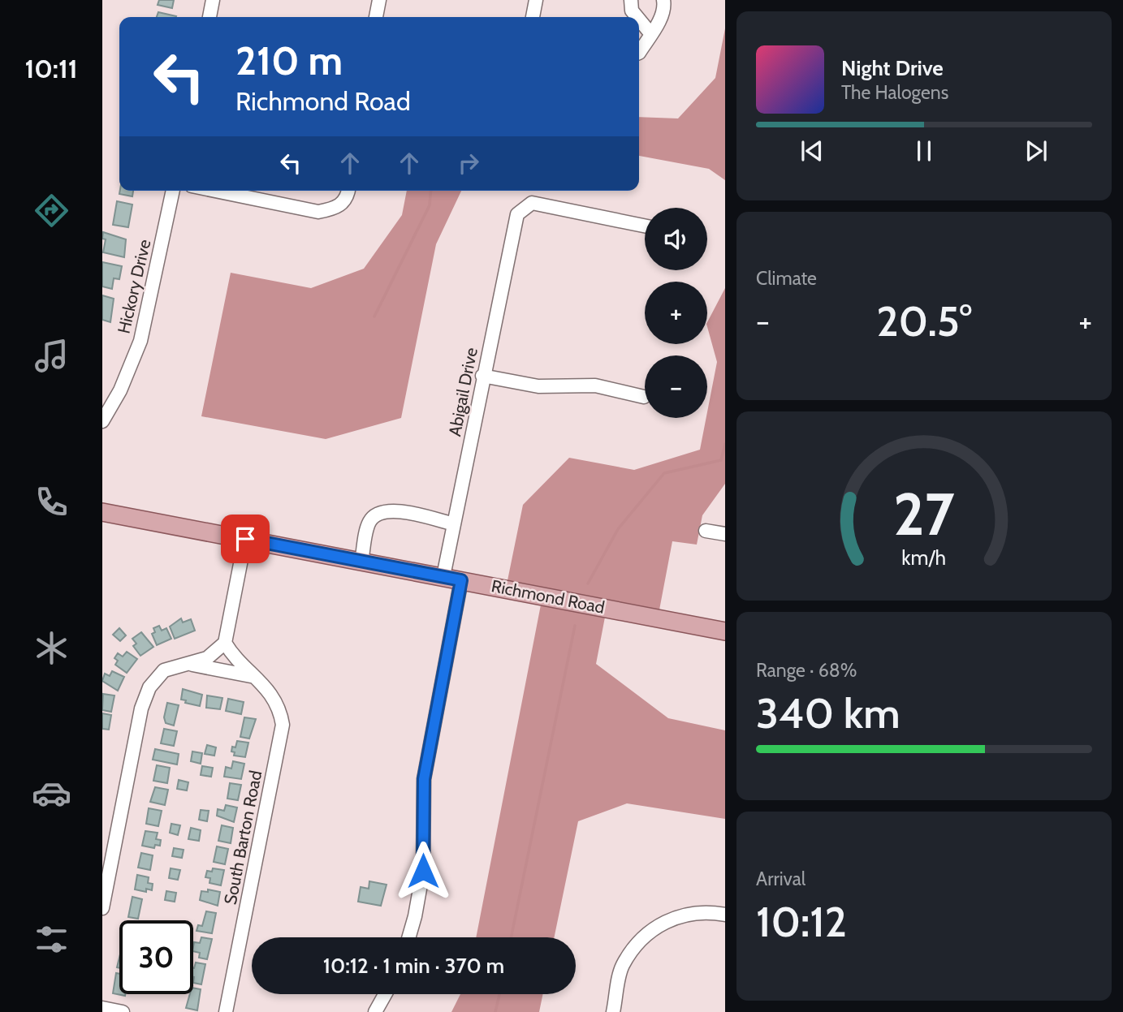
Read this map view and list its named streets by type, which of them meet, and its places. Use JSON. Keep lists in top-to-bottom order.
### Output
{
  "streets": {
    "main road": ["Richmond Road"],
    "street": ["Hickory Drive", "Abigail Drive", "South Barton Road"]
  },
  "crossings": [
    ["Abigail Drive", "Richmond Road"]
  ],
  "page": {
    "tabs": "10:11",
    "turn": ["210 m", "Richmond Road"],
    "song": ["Night Drive", "The Halogens"],
    "map_buttons": ["+", "−"],
    "tile": [
      "Climate",
      ["Range · 68%", "340 km"],
      ["Arrival", "10:12"]
    ],
    "heat": ["−", "20.5°", "+"],
    "limit": "30",
    "trip": "10:12 · 1 min · 370 m",
    "gauge": ["27", "km/h"]
  }
}
